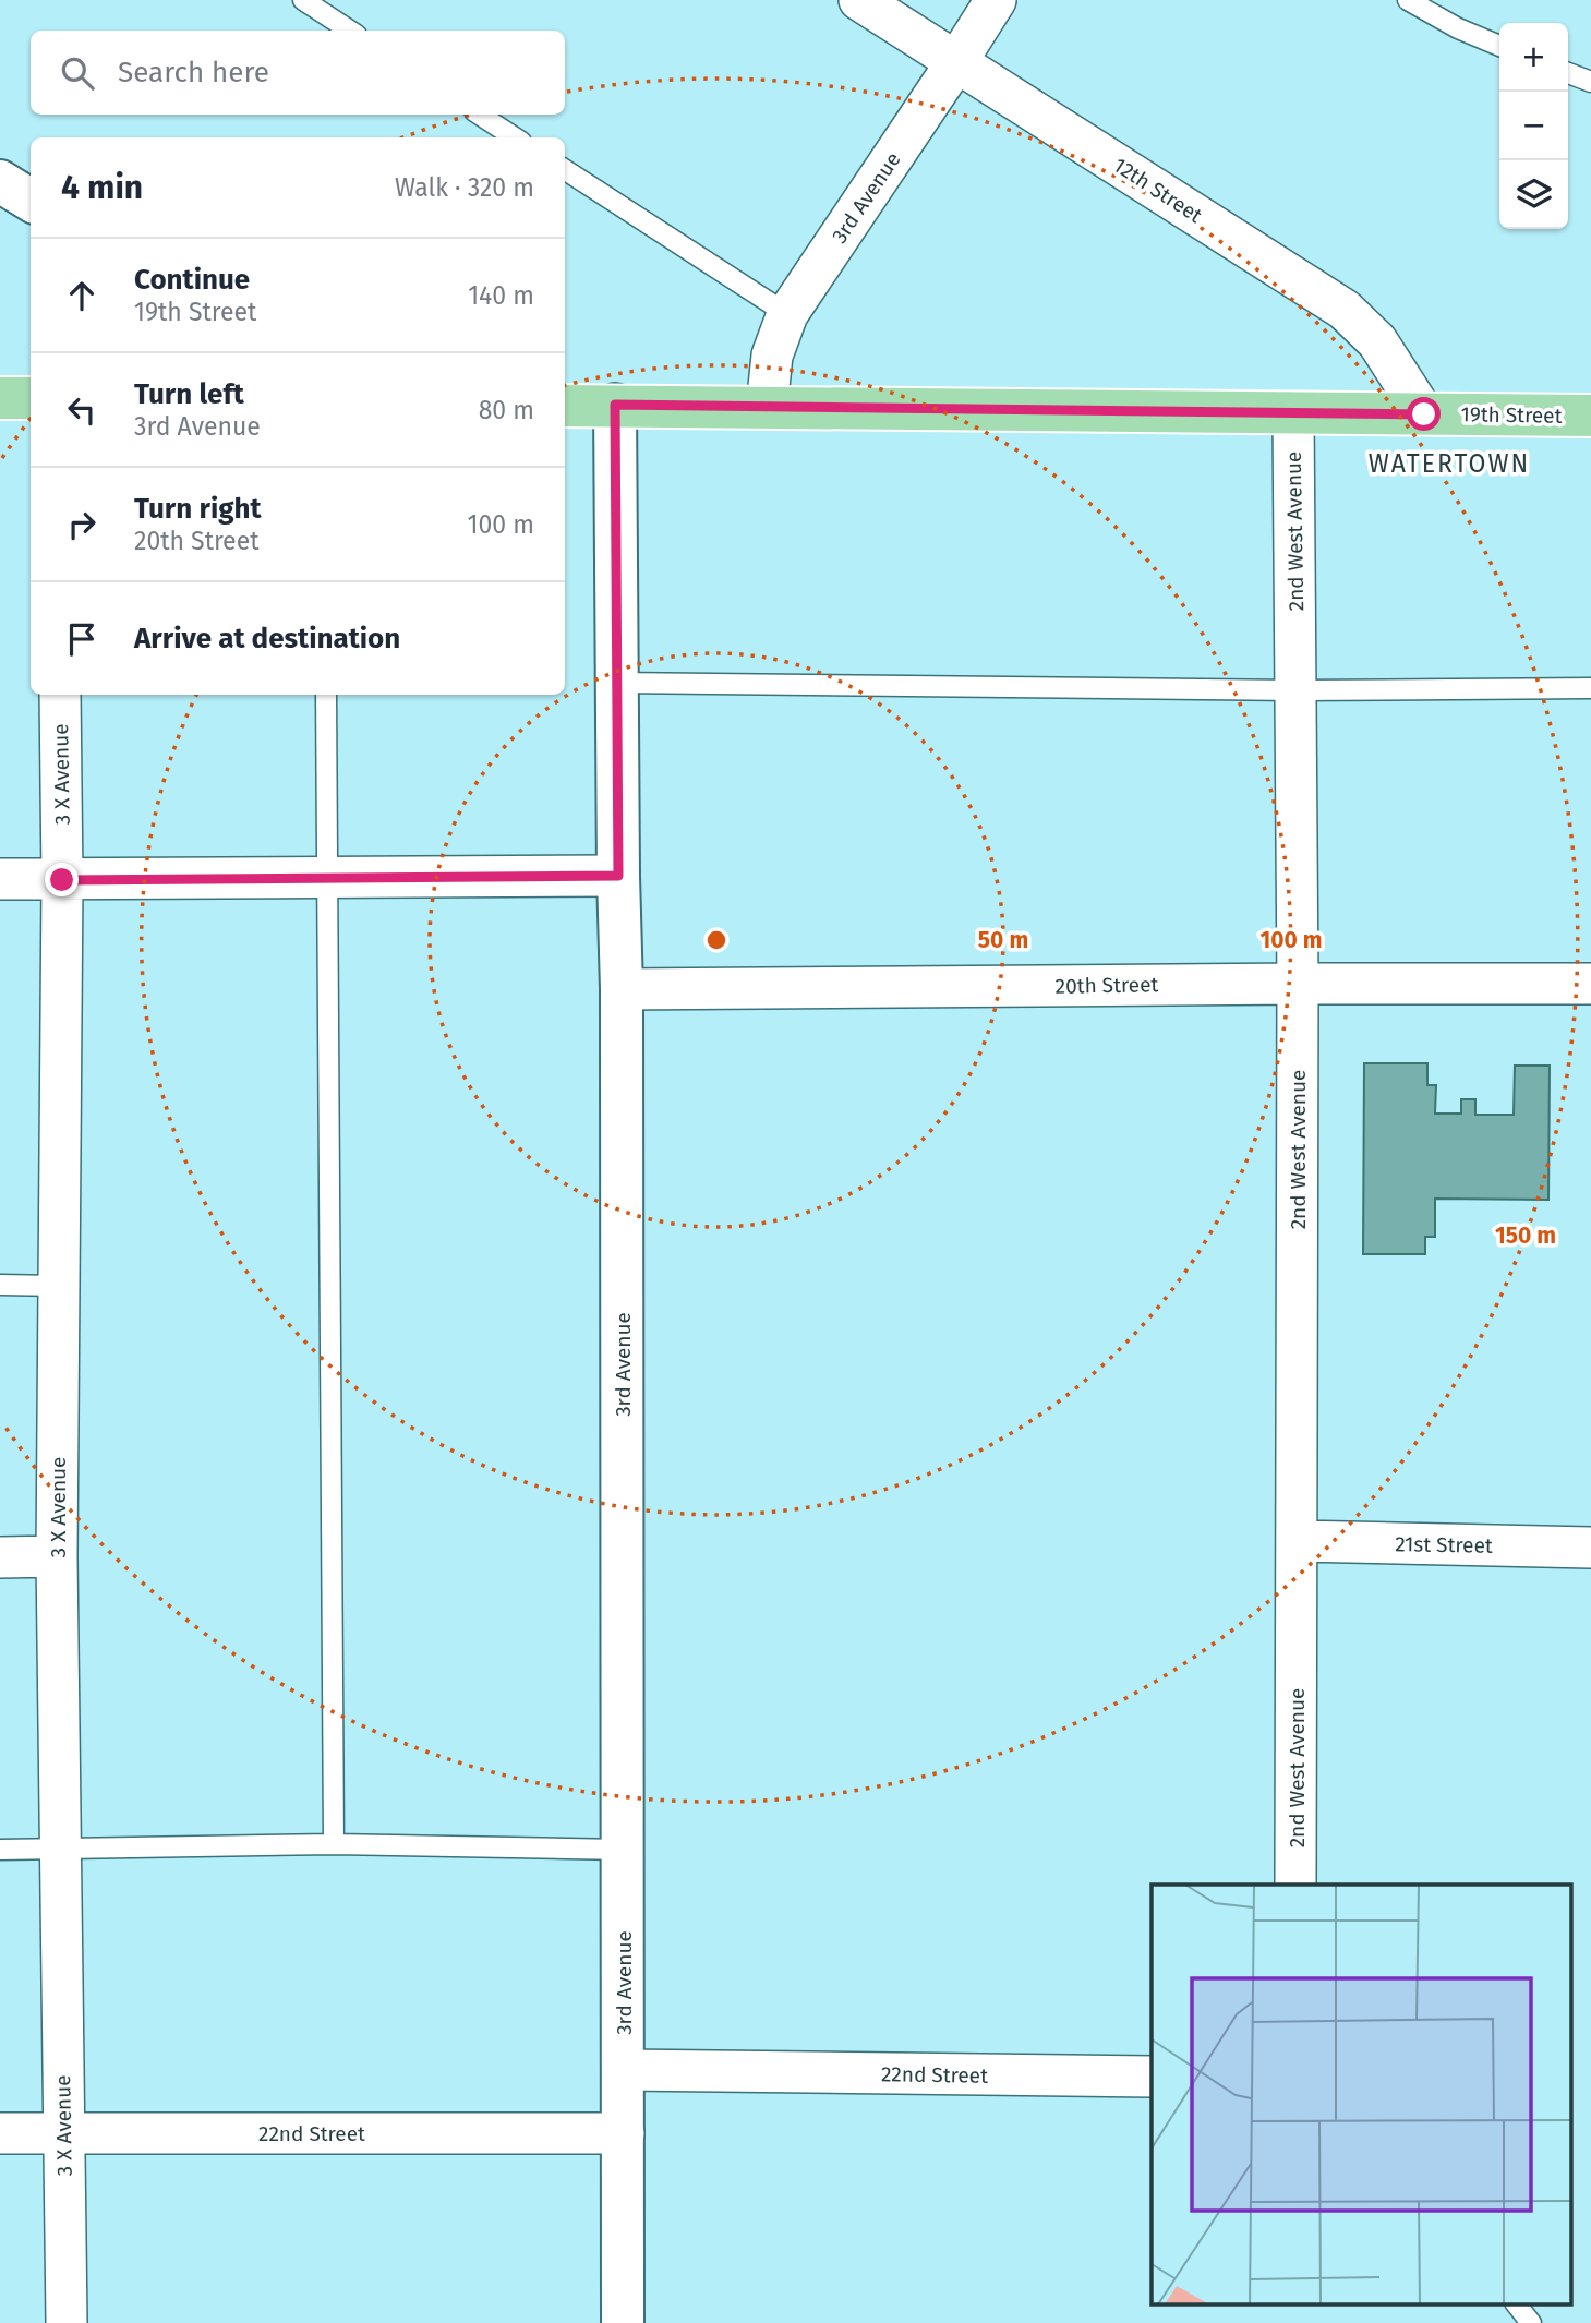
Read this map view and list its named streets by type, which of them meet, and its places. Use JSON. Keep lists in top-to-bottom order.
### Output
{
  "streets": {
    "main road": ["19th Street"],
    "street": [
      "12th Street",
      "3rd Avenue",
      "2nd West Avenue",
      "3 X Avenue",
      "20th Street",
      "21st Street",
      "22nd Street"
    ]
  },
  "crossings": [
    ["12th Street", "3rd Avenue"],
    ["12th Street", "19th Street"],
    ["3rd Avenue", "19th Street"],
    ["3rd Avenue", "20th Street"],
    ["3rd Avenue", "22nd Street"],
    ["19th Street", "2nd West Avenue"],
    ["2nd West Avenue", "20th Street"],
    ["2nd West Avenue", "21st Street"],
    ["3 X Avenue", "22nd Street"]
  ],
  "districts": ["WATERTOWN"],
  "page": {
    "map_buttons": ["+", "−"],
    "search": "Search here",
    "heading": ["4 min", "Walk · 320 m"],
    "list": [
      ["Continue", "19th Street", "140 m"],
      ["Turn left", "3rd Avenue", "80 m"],
      ["Turn right", "20th Street", "100 m"],
      "Arrive at destination"
    ]
  },
  "rings": ["50 m", "100 m", "150 m"]
}
